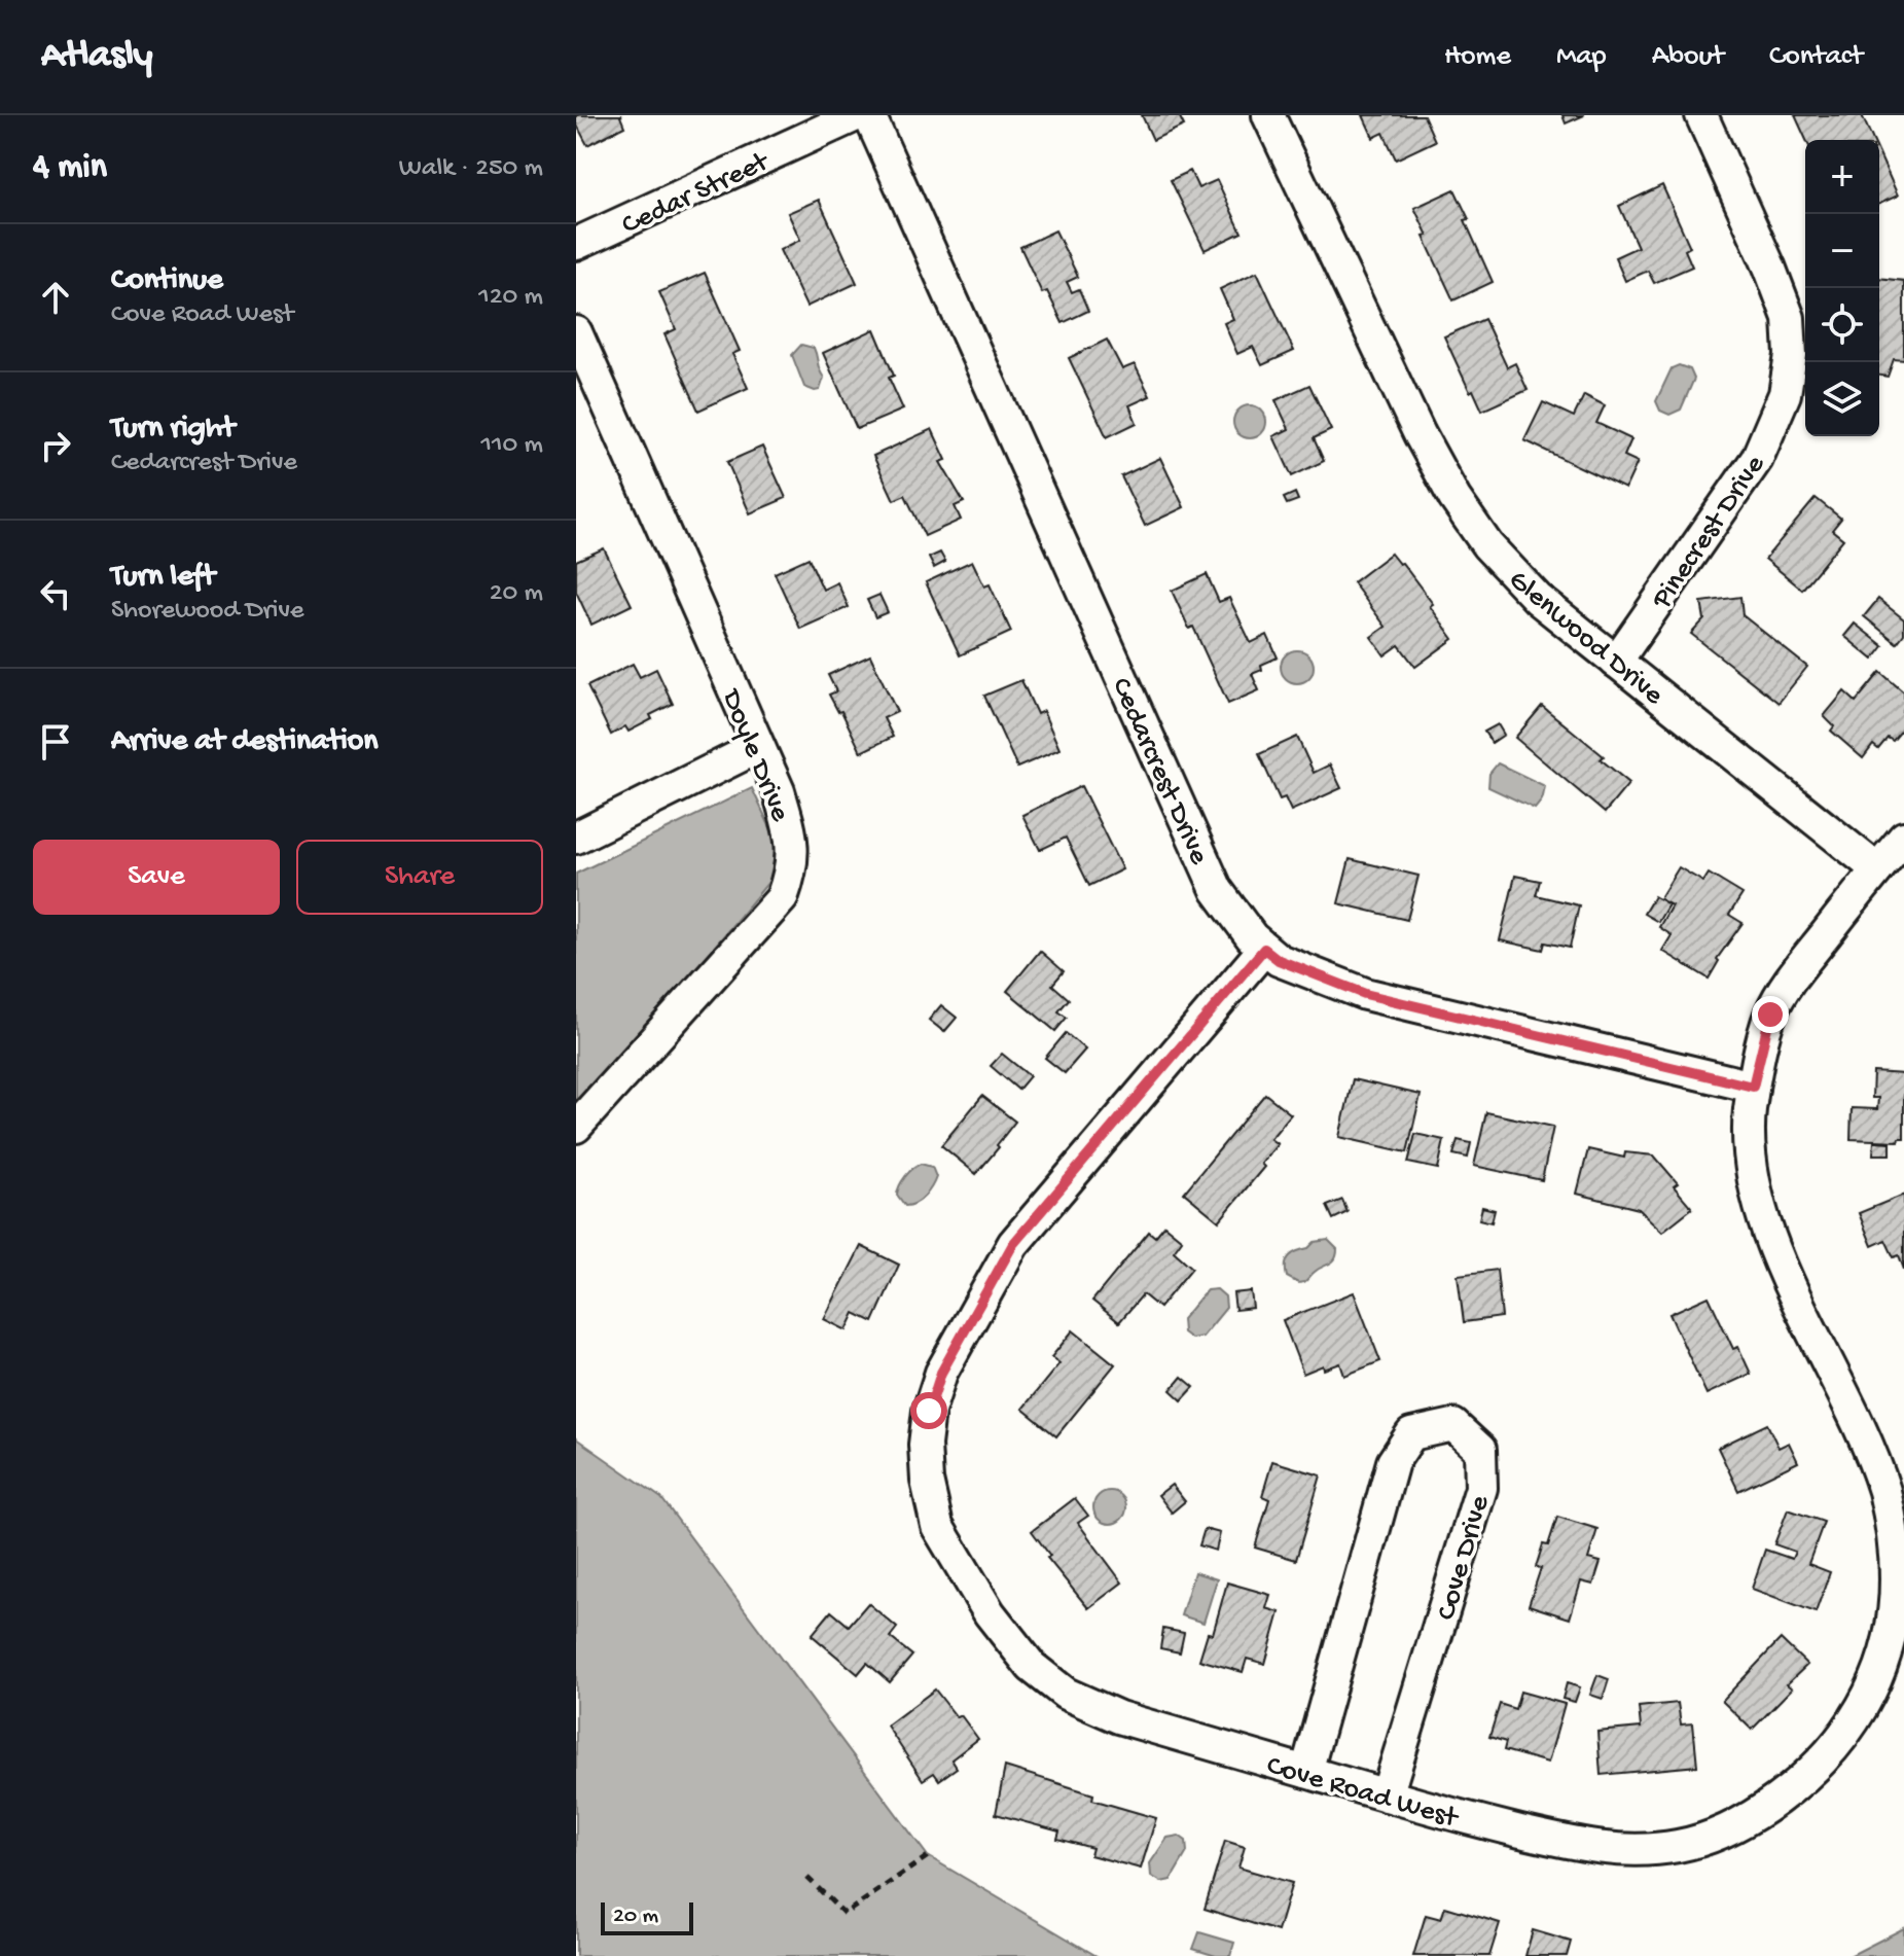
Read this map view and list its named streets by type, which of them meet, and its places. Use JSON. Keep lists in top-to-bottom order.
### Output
{
  "streets": {
    "street": [
      "Cedar Street",
      "Pinecrest Drive",
      "Glenwood Drive",
      "Doyle Drive",
      "Cedarcrest Drive",
      "Cove Drive",
      "Cove Road West"
    ]
  },
  "crossings": [
    ["Pinecrest Drive", "Glenwood Drive"],
    ["Glenwood Drive", "Cove Road West"],
    ["Cedarcrest Drive", "Cove Road West"],
    ["Cove Drive", "Cove Road West"]
  ],
  "scale_bar": "20 m",
  "page": {
    "header": "Atlasly",
    "nav": [
      "Home",
      "Map",
      "About",
      "Contact"
    ],
    "heading": ["4 min", "Walk · 250 m"],
    "map_buttons": ["+", "−"],
    "list": [
      ["Continue", "Cove Road West", "120 m"],
      ["Turn right", "Cedarcrest Drive", "110 m"],
      ["Turn left", "Shorewood Drive", "20 m"],
      "Arrive at destination"
    ],
    "buttons": ["Save", "Share"],
    "scale": "20 m"
  }
}
